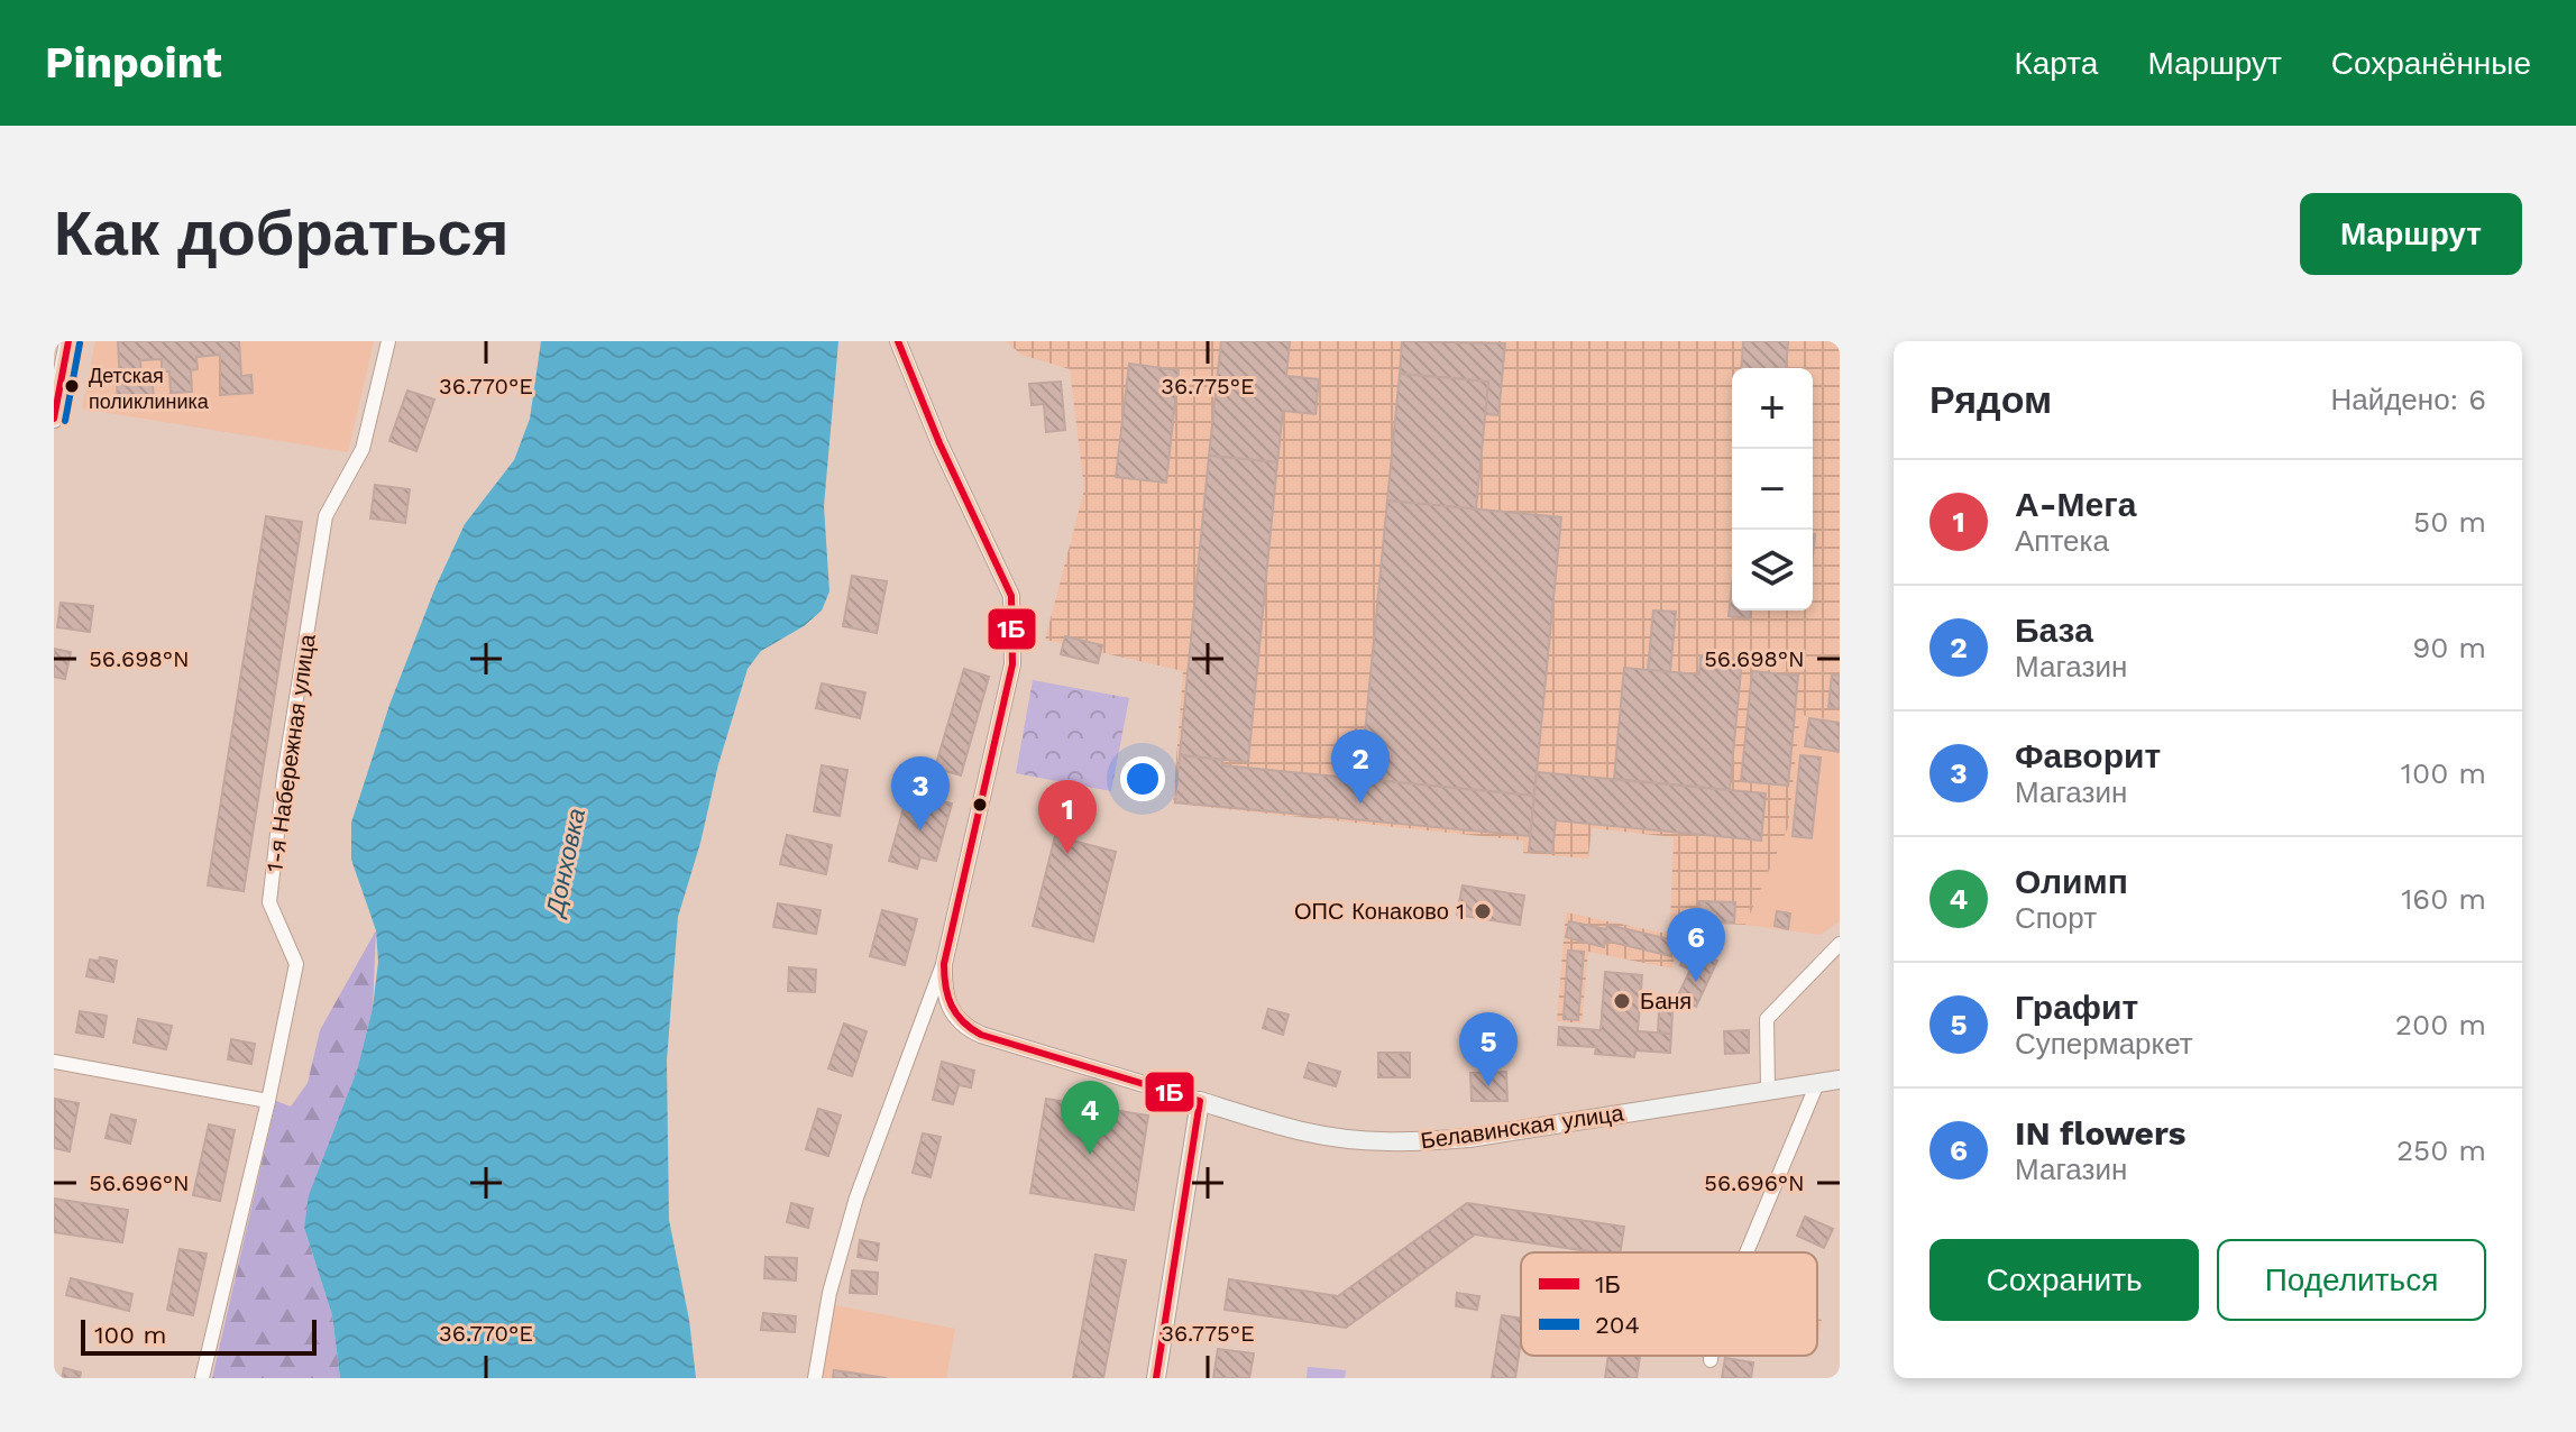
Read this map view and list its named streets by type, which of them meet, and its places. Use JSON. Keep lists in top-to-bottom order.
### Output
{
  "streets": {
    "main road": ["Белавинская улица"],
    "street": ["1-я Набережная улица"]
  },
  "water": ["Донховка"],
  "places": ["Детская поликлиника", "ОПС Конаково 1", "Баня"],
  "lines": ["transit line 1Б", "transit line 204"],
  "legend": ["1Б", "204"],
  "scale_bar": "100 m",
  "page": {
    "header": "Pinpoint",
    "nav": ["Карта", "Маршрут", "Сохранённые"],
    "buttons": [
      "Маршрут",
      ["Сохранить", "Поделиться"]
    ],
    "title": "Как добраться",
    "heading": ["Рядом", "Найдено: 6"],
    "map_buttons": ["+", "−"],
    "list": [
      {
        "mark": "1",
        "name": "А-Мега",
        "note": "Аптека",
        "value": "50 m"
      },
      {
        "mark": "2",
        "name": "База",
        "note": "Магазин",
        "value": "90 m"
      },
      {
        "mark": "3",
        "name": "Фаворит",
        "note": "Магазин",
        "value": "100 m"
      },
      {
        "mark": "4",
        "name": "Олимп",
        "note": "Спорт",
        "value": "160 m"
      },
      {
        "mark": "5",
        "name": "Графит",
        "note": "Супермаркет",
        "value": "200 m"
      },
      {
        "mark": "6",
        "name": "IN flowers",
        "note": "Магазин",
        "value": "250 m"
      }
    ],
    "pins": [
      "2",
      "3",
      "1",
      "6",
      "5",
      "4"
    ],
    "scale": "100 m"
  },
  "coordinates": [
    "36.770°E",
    "36.775°E",
    "56.698°N",
    "56.696°N"
  ]
}
